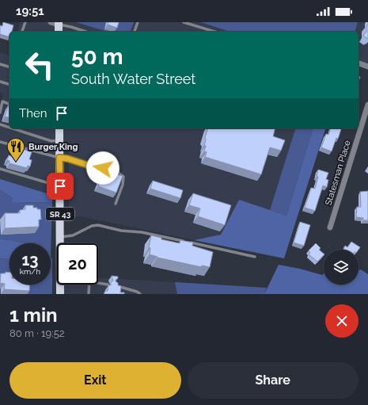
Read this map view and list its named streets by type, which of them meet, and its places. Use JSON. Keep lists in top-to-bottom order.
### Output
{
  "streets": {
    "main road": ["SR 43"],
    "street": ["Statesman Place"]
  },
  "places": {
    "restaurant": ["Burger King"]
  },
  "page": {
    "status": "19:51",
    "turn": ["50 m", "South Water Street"],
    "then": "Then",
    "speed": "13 km/h",
    "limit": "20",
    "heading": ["1 min", "80 m · 19:52"],
    "buttons": ["Exit", "Share"]
  }
}
